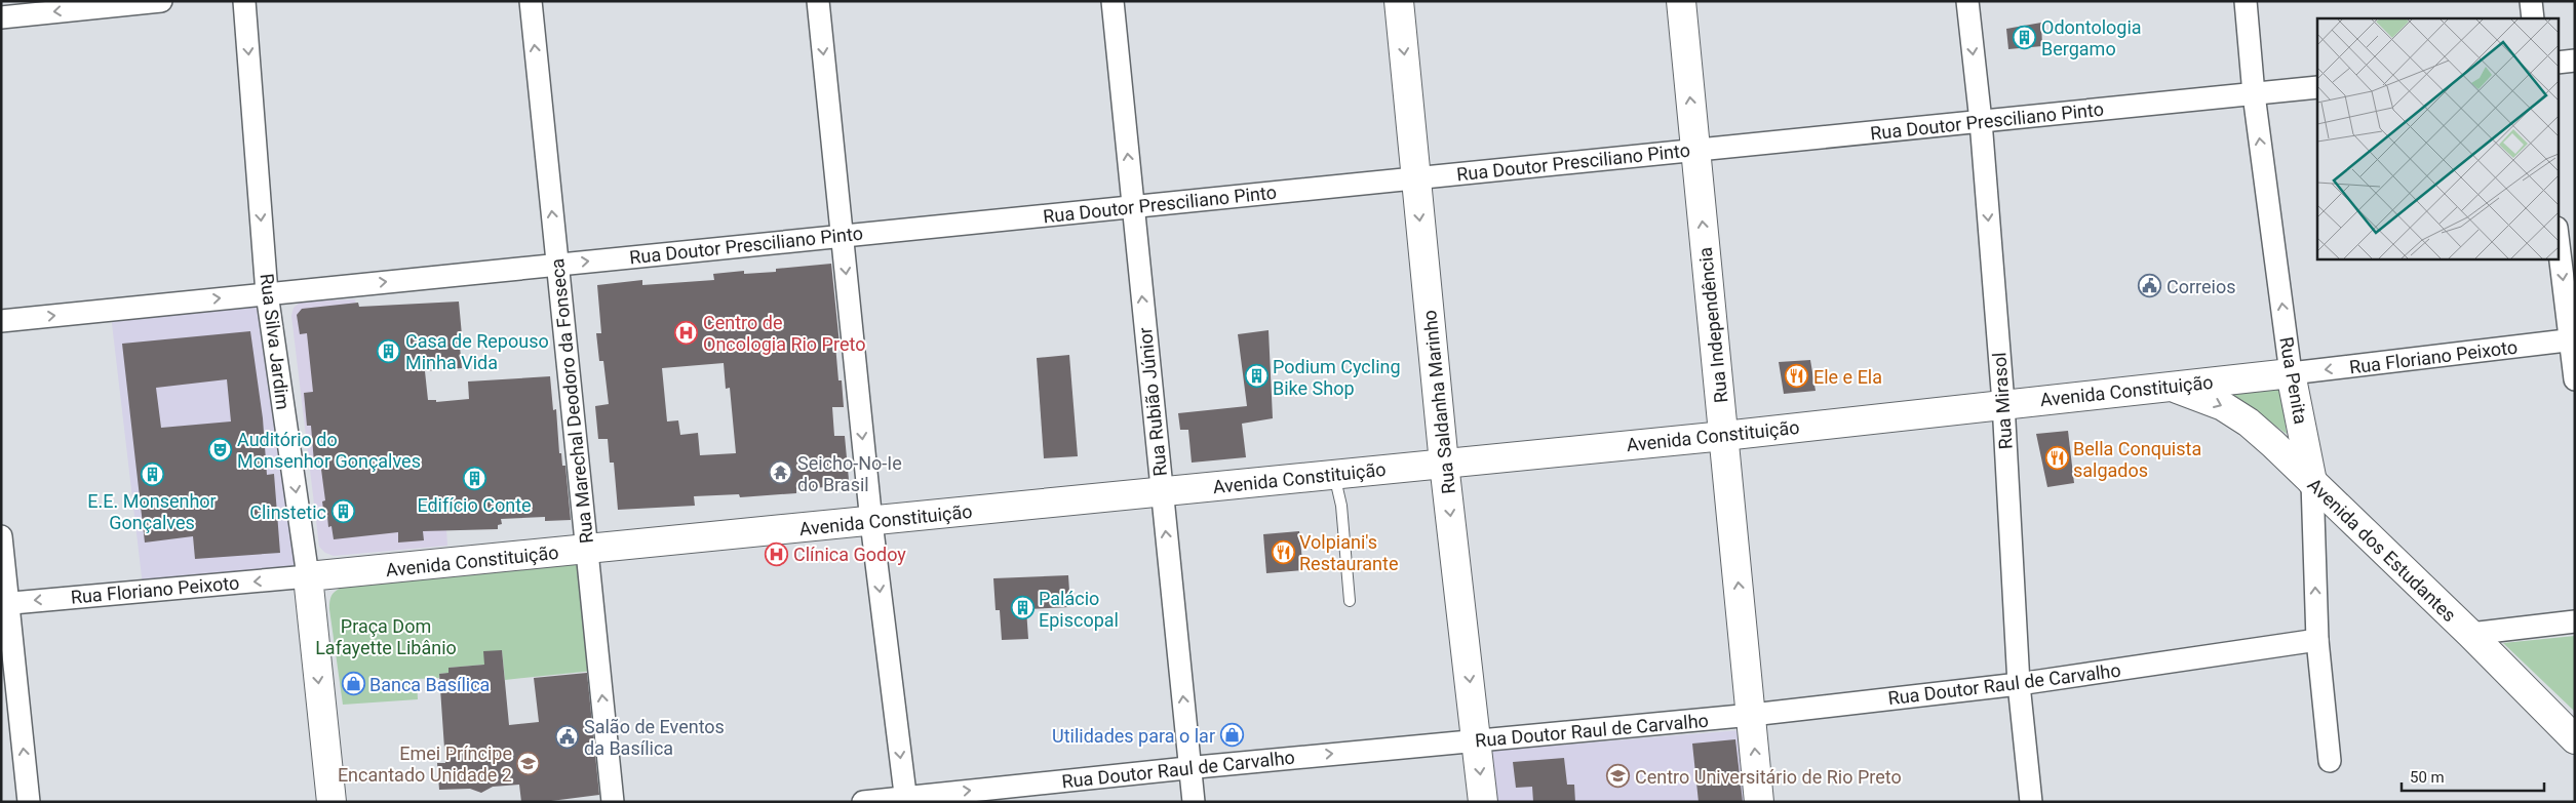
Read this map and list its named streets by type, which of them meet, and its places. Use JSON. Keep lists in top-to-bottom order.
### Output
{
  "streets": {
    "street": [
      "Rua Doutor Presciliano Pinto",
      "Rua Independência",
      "Rua Silva Jardim",
      "Rua Floriano Peixoto",
      "Rua Penita",
      "Avenida Constituição",
      "Rua Marechal Deodoro da Fonseca",
      "Rua Mirasol",
      "Rua Rubião Júnior",
      "Rua Saldanha Marinho",
      "Avenida dos Estudantes",
      "Rua Doutor Raul de Carvalho"
    ]
  },
  "crossings": [
    ["Rua Doutor Presciliano Pinto", "Rua Independência"],
    ["Rua Doutor Presciliano Pinto", "Rua Silva Jardim"],
    ["Rua Doutor Presciliano Pinto", "Rua Penita"],
    ["Rua Doutor Presciliano Pinto", "Rua Marechal Deodoro da Fonseca"],
    ["Rua Doutor Presciliano Pinto", "Rua Mirasol"],
    ["Rua Doutor Presciliano Pinto", "Rua Rubião Júnior"],
    ["Rua Doutor Presciliano Pinto", "Rua Saldanha Marinho"],
    ["Rua Independência", "Avenida Constituição"],
    ["Rua Independência", "Rua Doutor Raul de Carvalho"],
    ["Rua Silva Jardim", "Rua Floriano Peixoto"],
    ["Rua Silva Jardim", "Avenida Constituição"],
    ["Rua Floriano Peixoto", "Rua Penita"],
    ["Rua Floriano Peixoto", "Avenida Constituição"],
    ["Rua Penita", "Avenida Constituição"],
    ["Rua Penita", "Avenida dos Estudantes"],
    ["Rua Penita", "Rua Doutor Raul de Carvalho"],
    ["Avenida Constituição", "Rua Marechal Deodoro da Fonseca"],
    ["Avenida Constituição", "Rua Mirasol"],
    ["Avenida Constituição", "Rua Rubião Júnior"],
    ["Avenida Constituição", "Rua Saldanha Marinho"],
    ["Avenida Constituição", "Avenida dos Estudantes"],
    ["Rua Mirasol", "Rua Doutor Raul de Carvalho"],
    ["Rua Rubião Júnior", "Rua Doutor Raul de Carvalho"],
    ["Rua Saldanha Marinho", "Rua Doutor Raul de Carvalho"]
  ],
  "one_way": [
    "Rua Doutor Presciliano Pinto",
    "Rua Independência",
    "Rua Silva Jardim",
    "Rua Floriano Peixoto",
    "Rua Penita",
    "Rua Marechal Deodoro da Fonseca",
    "Rua Mirasol",
    "Rua Rubião Júnior",
    "Rua Saldanha Marinho",
    "Rua Doutor Raul de Carvalho"
  ],
  "parks": ["Praça Dom Lafayette Libânio"],
  "places": {
    "building": [
      "Odontologia Bergamo",
      "Casa de Repouso Minha Vida",
      "Podium Cycling Bike Shop",
      "E.E. Monsenhor Gonçalves",
      "Edifício Conte",
      "Clinstetic",
      "Palácio Episcopal"
    ],
    "public building": ["Correios", "Salão de Eventos da Basílica"],
    "hospital": ["Centro de Oncologia Rio Preto", "Clínica Godoy"],
    "restaurant": ["Ele e Ela", "Bella Conquista salgados", "Volpiani's Restaurante"],
    "theatre": ["Auditório do Monsenhor Gonçalves"],
    "temple": ["Seicho-No-Ie do Brasil"],
    "shop": ["Banca Basílica", "Utilidades para o lar"],
    "school or university": ["Emei Príncipe Encantado Unidade 2", "Centro Universitário de Rio Preto"]
  },
  "scale_bar": "50 m"
}
